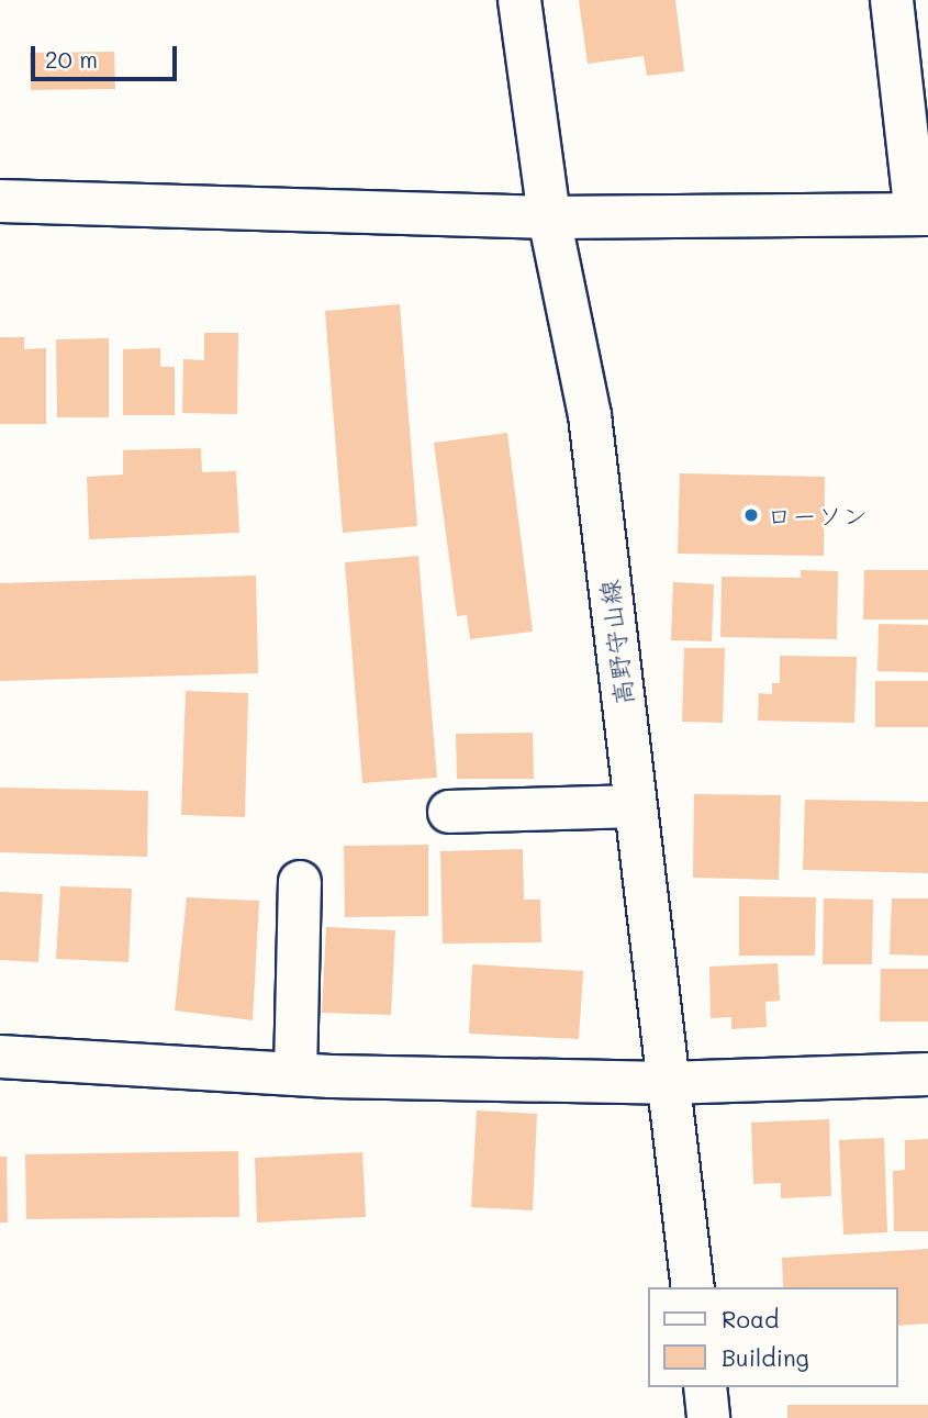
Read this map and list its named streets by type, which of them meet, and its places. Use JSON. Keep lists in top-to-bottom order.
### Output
{
  "streets": {
    "street": ["高野守山線"]
  },
  "places": ["ローソン"],
  "legend": ["Road", "Building"],
  "scale_bar": "20 m"
}
